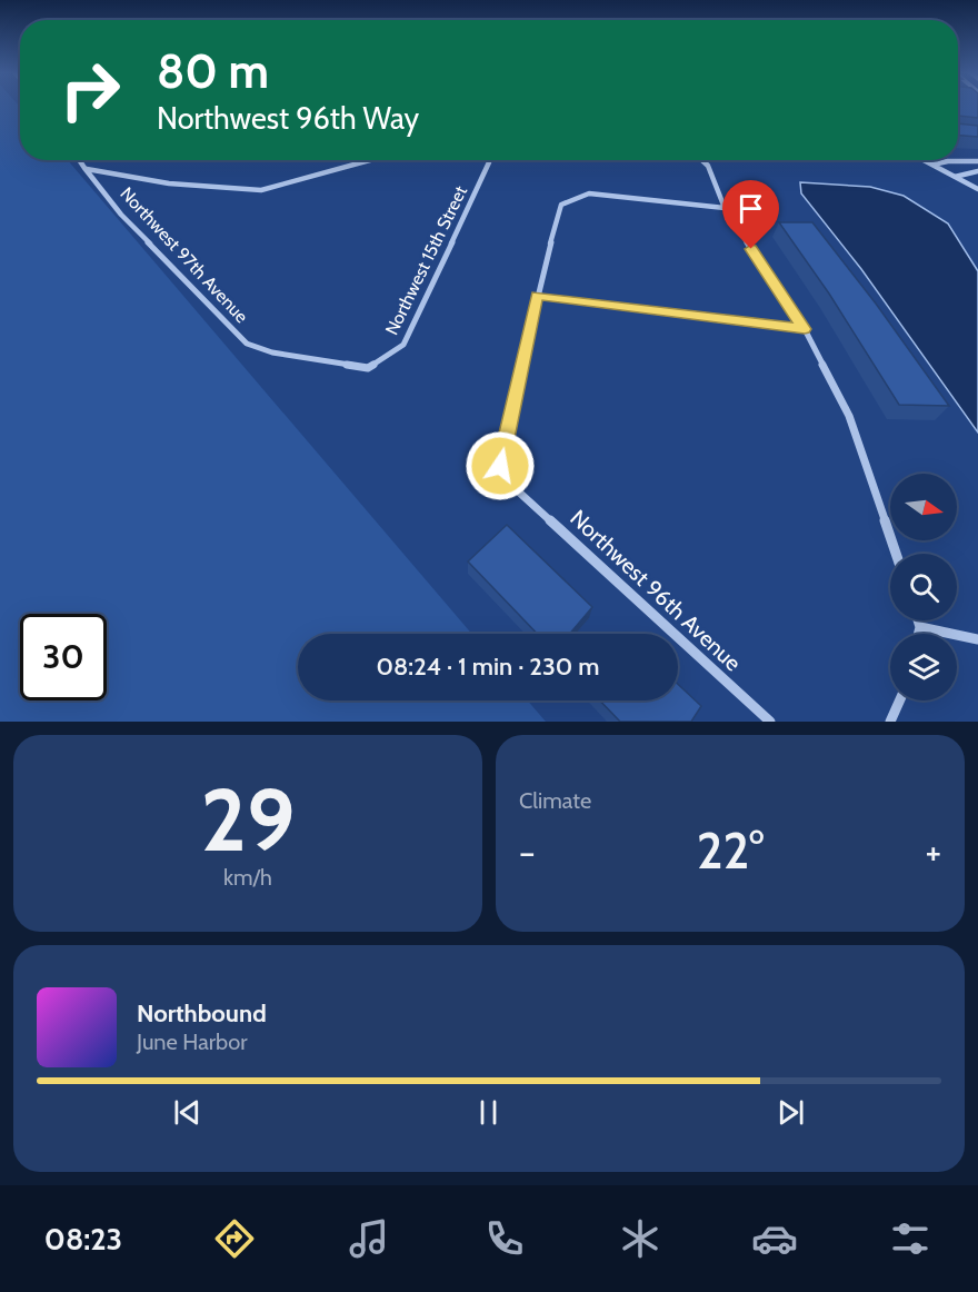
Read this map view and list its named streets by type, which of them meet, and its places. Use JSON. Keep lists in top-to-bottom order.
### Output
{
  "streets": {
    "street": ["Northwest 97th Avenue", "Northwest 15th Street", "Northwest 96th Avenue"]
  },
  "crossings": [
    ["Northwest 97th Avenue", "Northwest 15th Street"]
  ],
  "north": "right",
  "page": {
    "turn": ["80 m", "Northwest 96th Way"],
    "limit": "30",
    "trip": "08:24 · 1 min · 230 m",
    "tile": [
      ["29", "km/h"],
      "Climate"
    ],
    "heat": ["−", "22°", "+"],
    "song": ["Northbound", "June Harbor"],
    "tabs": "08:23"
  }
}
